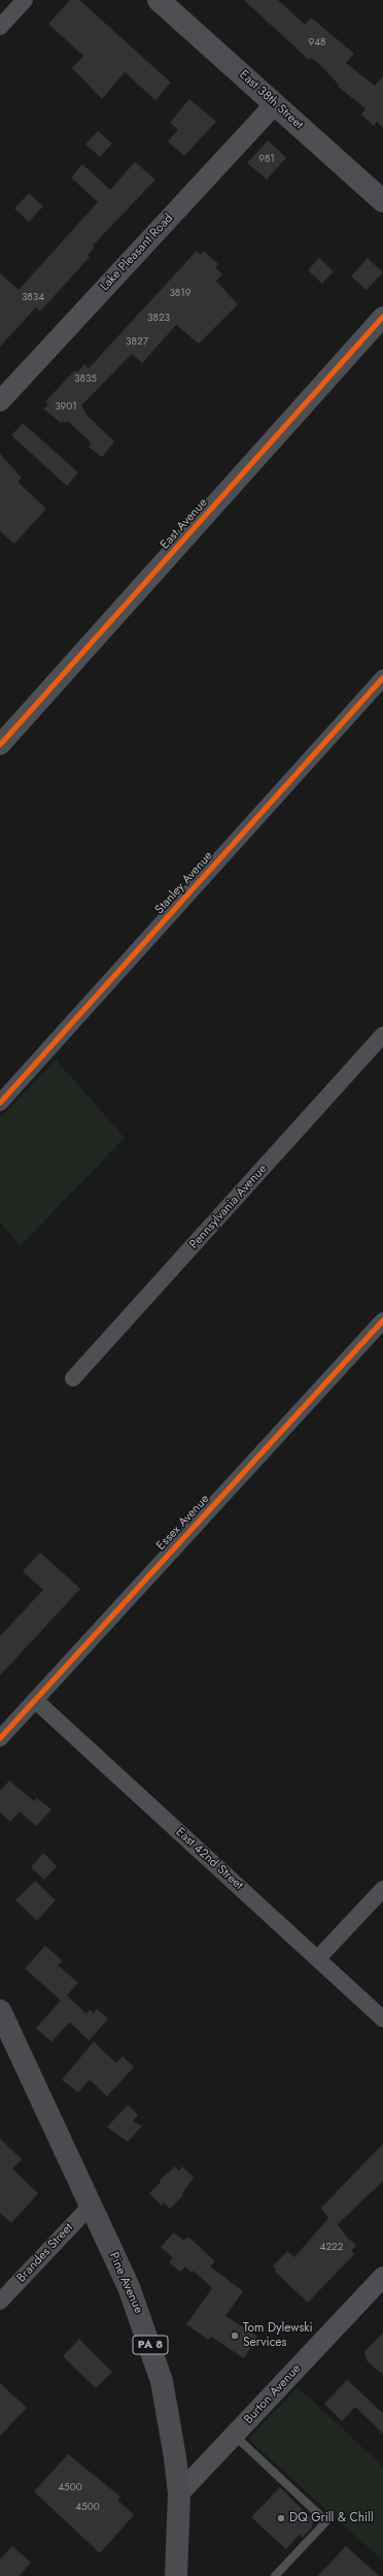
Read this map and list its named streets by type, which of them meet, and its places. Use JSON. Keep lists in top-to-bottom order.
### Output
{
  "streets": {
    "main road": ["East 38th Street", "Pine Avenue", "PA 8"],
    "street": [
      "Lake Pleasant Road",
      "East Avenue",
      "Stanley Avenue",
      "Pennsylvania Avenue",
      "Essex Avenue",
      "East 42nd Street",
      "Brandes Street",
      "Burton Avenue"
    ]
  },
  "crossings": [
    ["East 38th Street", "Lake Pleasant Road"],
    ["Essex Avenue", "East 42nd Street"],
    ["Brandes Street", "Pine Avenue"],
    ["Pine Avenue", "Burton Avenue"]
  ],
  "places": ["Tom Dylewski Services", "DQ Grill & Chill"],
  "house_numbers": [
    "948",
    "981",
    "3819",
    "3834",
    "3823",
    "3827",
    "3835",
    "3901",
    "4222",
    "4500",
    "4500"
  ]
}
